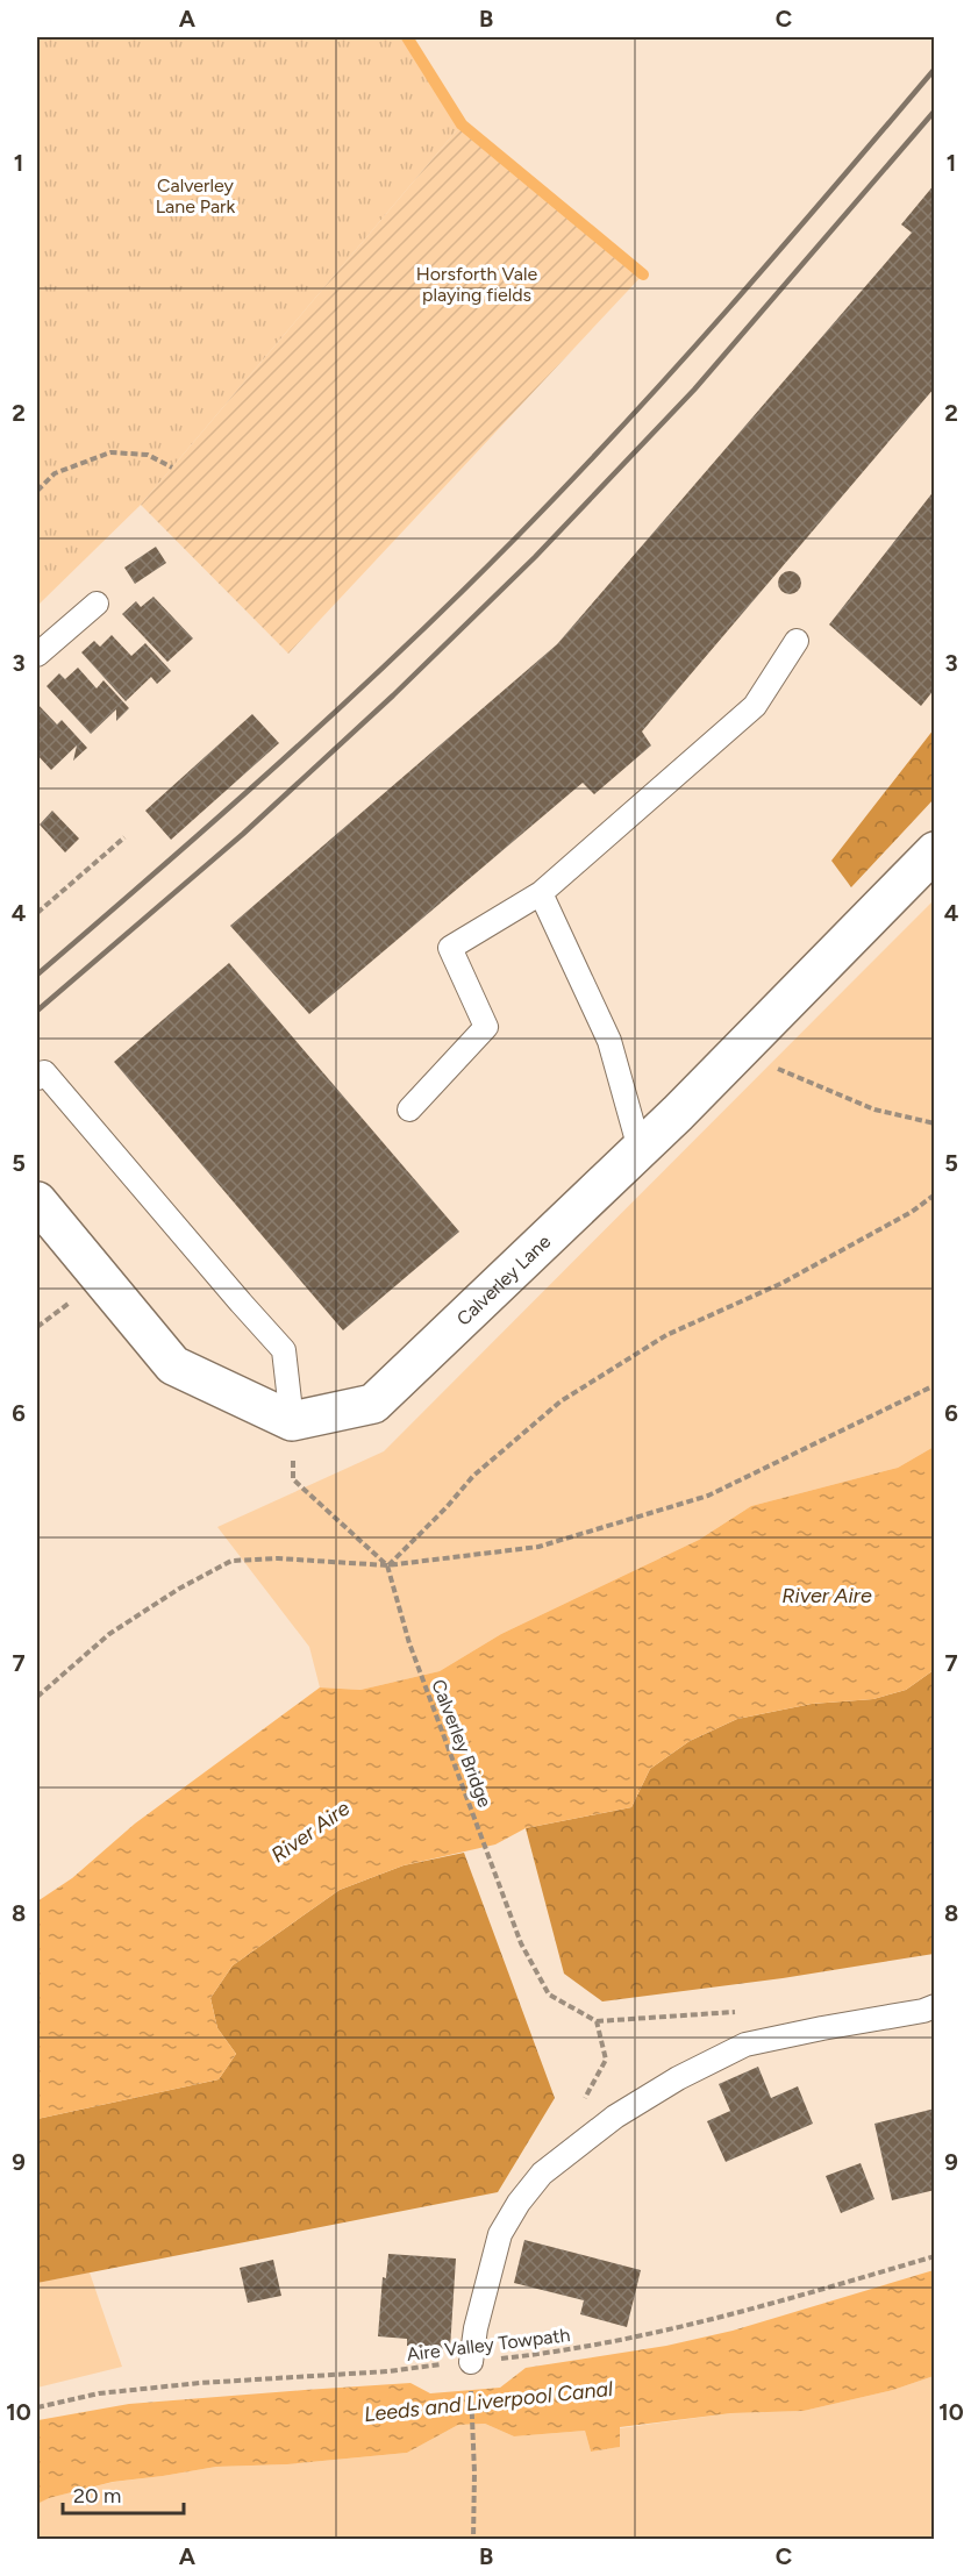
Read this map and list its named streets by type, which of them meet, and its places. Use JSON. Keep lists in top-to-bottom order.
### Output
{
  "streets": {
    "street": ["Calverley Lane"],
    "path": ["Calverley Bridge", "Aire Valley Towpath"]
  },
  "water": ["River Aire", "Leeds and Liverpool Canal"],
  "parks": ["Calverley Lane Park", "Horsforth Vale playing fields"],
  "scale_bar": "20 m",
  "grid": {
    "columns": ["A", "B", "C"],
    "rows": [
      "1",
      "2",
      "3",
      "4",
      "5",
      "6",
      "7",
      "8",
      "9",
      "10"
    ]
  }
}
